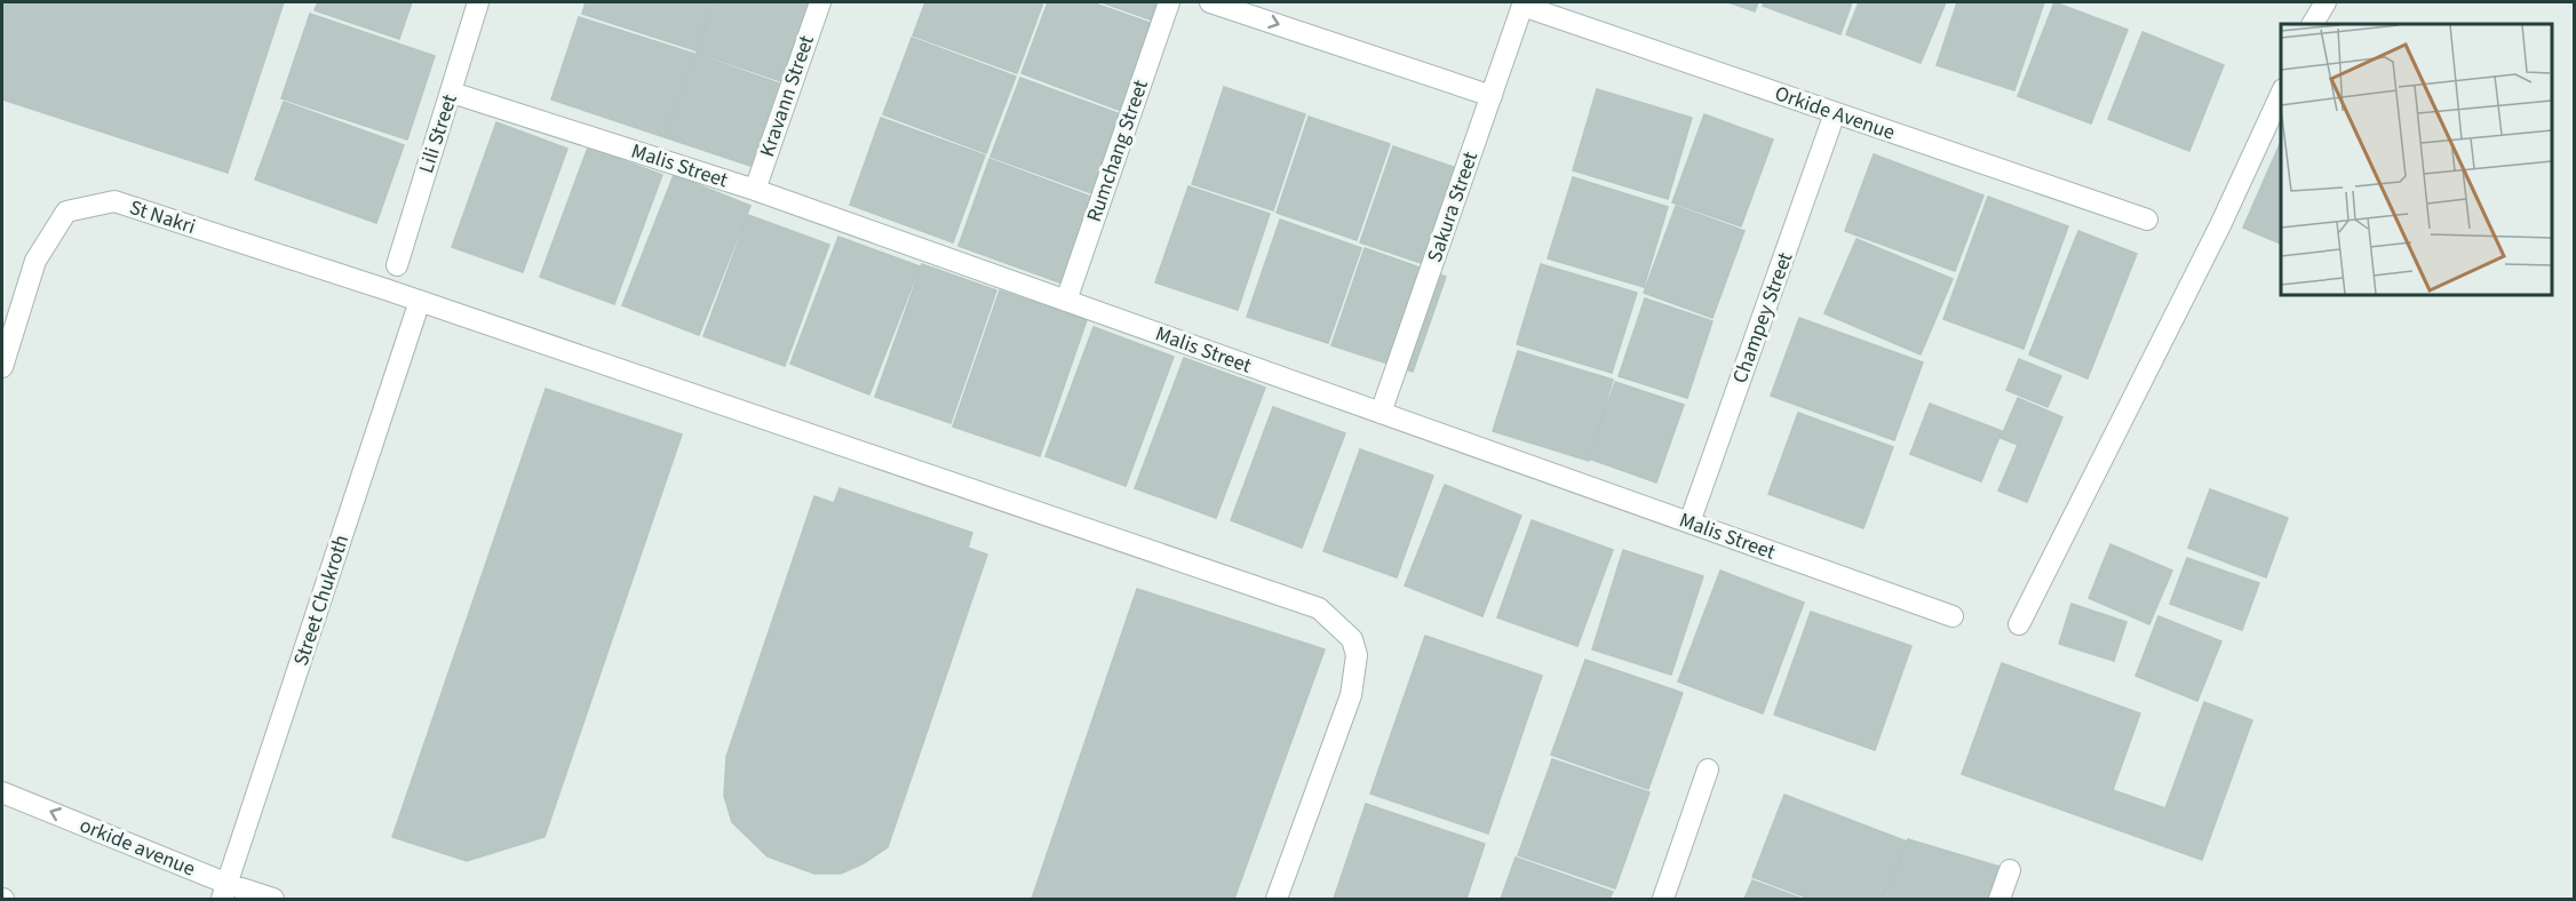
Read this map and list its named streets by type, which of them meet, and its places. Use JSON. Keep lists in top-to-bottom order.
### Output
{
  "streets": {
    "street": [
      "Kravann Street",
      "Orkide Avenue",
      "Lili Street",
      "Rumchang Street",
      "Malis Street",
      "Sakura Street",
      "St Nakri",
      "Champey Street",
      "Street Chukroth",
      "orkide avenue"
    ]
  },
  "crossings": [
    ["Kravann Street", "Malis Street"],
    ["Orkide Avenue", "Sakura Street"],
    ["Orkide Avenue", "Champey Street"],
    ["Lili Street", "Malis Street"],
    ["Rumchang Street", "Malis Street"],
    ["Malis Street", "Sakura Street"],
    ["Malis Street", "Champey Street"],
    ["St Nakri", "Street Chukroth"],
    ["Street Chukroth", "orkide avenue"]
  ],
  "one_way": ["orkide avenue"]
}
